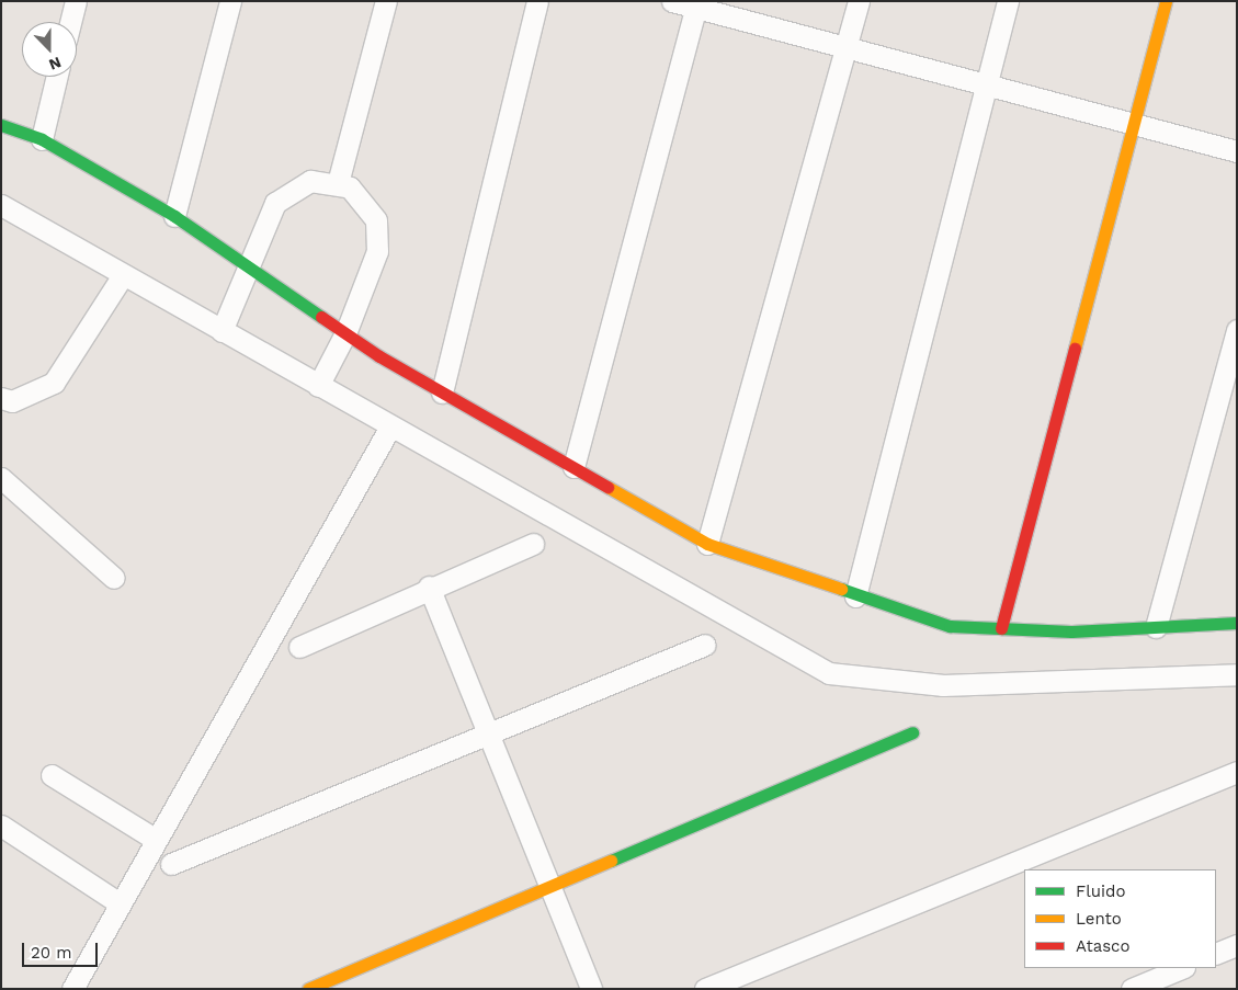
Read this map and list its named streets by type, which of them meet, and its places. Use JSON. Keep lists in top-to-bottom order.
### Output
{
  "legend": ["Fluido", "Lento", "Atasco"],
  "scale_bar": "20 m",
  "north": "bottom"
}
